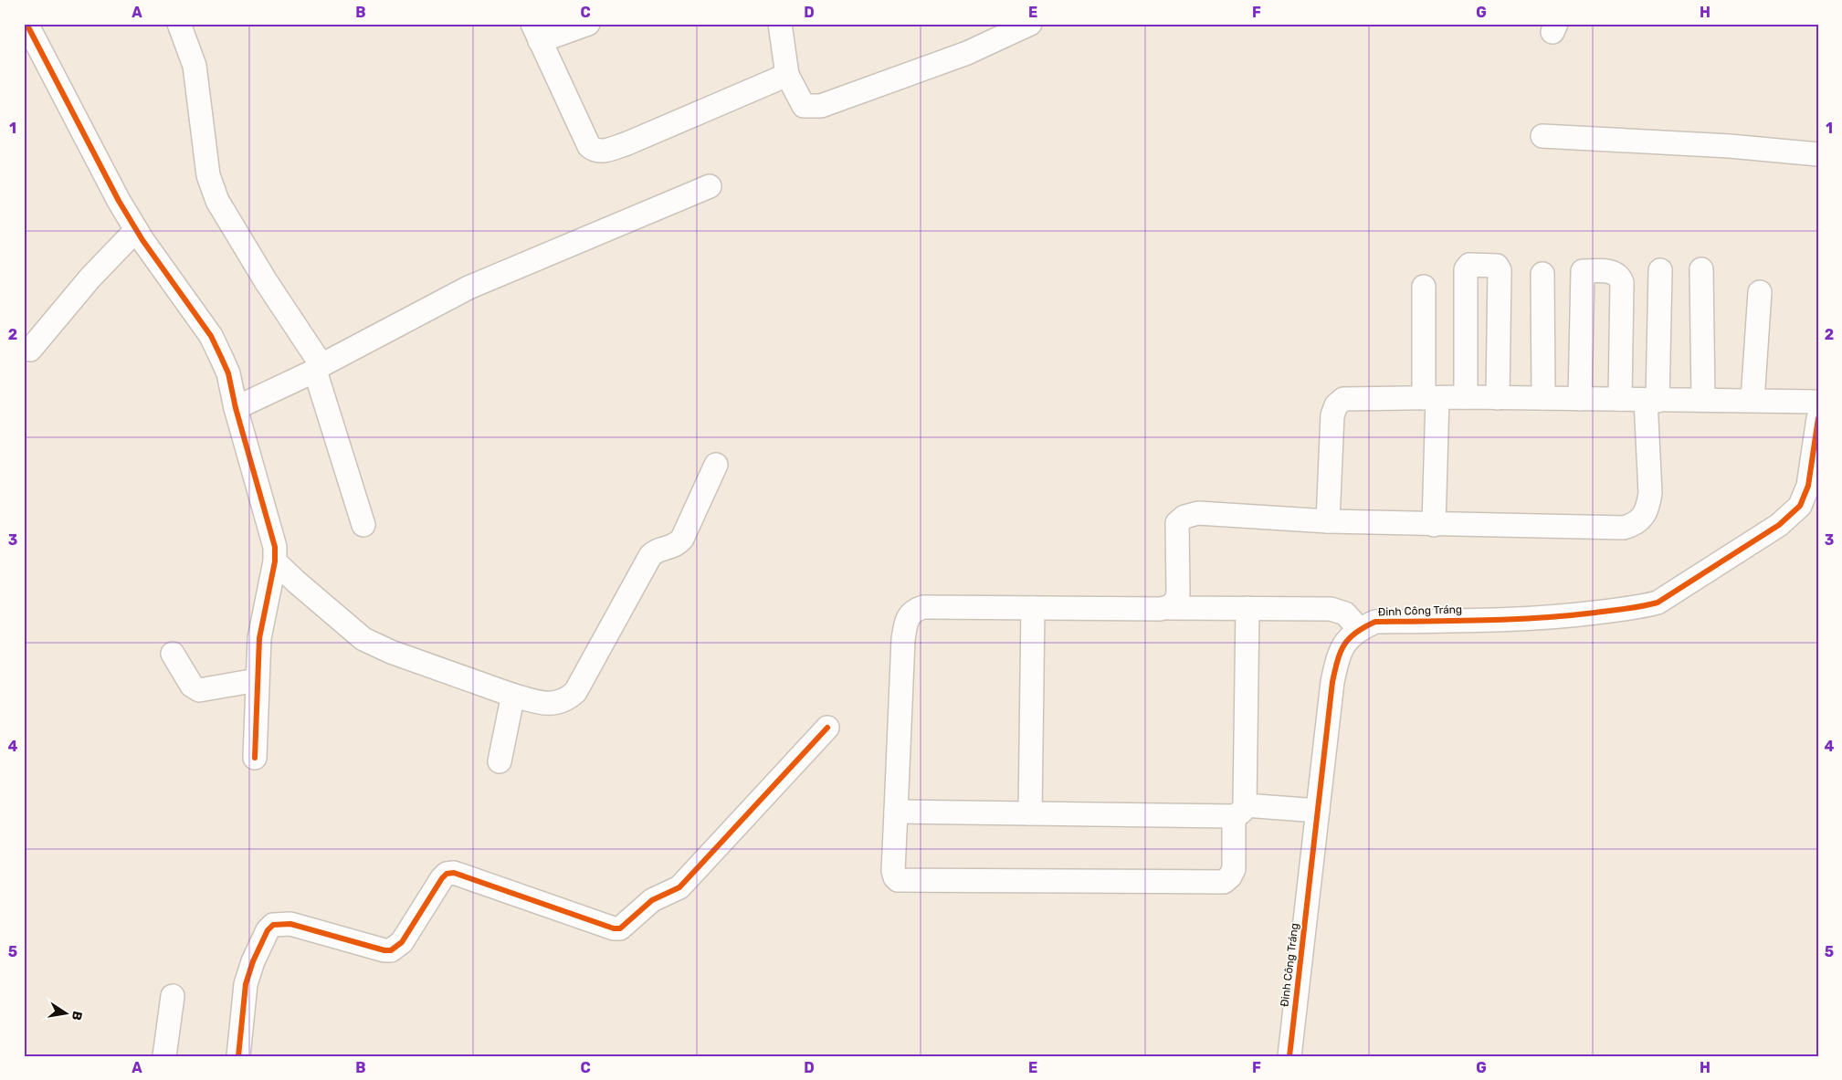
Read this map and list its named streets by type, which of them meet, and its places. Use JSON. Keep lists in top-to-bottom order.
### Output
{
  "streets": {
    "street": ["Đinh Công Tráng"]
  },
  "north": "right",
  "grid": {
    "columns": [
      "A",
      "B",
      "C",
      "D",
      "E",
      "F",
      "G",
      "H"
    ],
    "rows": [
      "1",
      "2",
      "3",
      "4",
      "5"
    ]
  }
}
